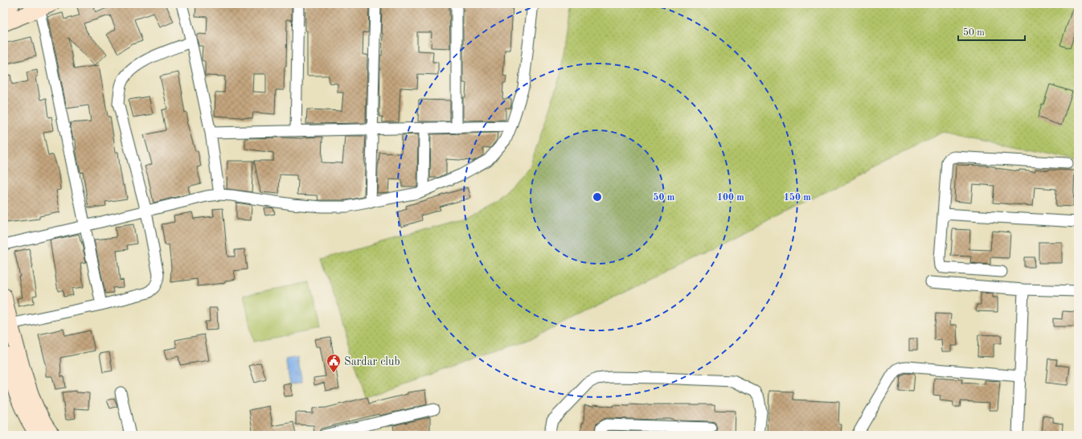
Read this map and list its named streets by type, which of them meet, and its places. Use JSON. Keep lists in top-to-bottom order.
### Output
{
  "places": {
    "public building": ["Sardar club"]
  },
  "scale_bar": "50 m",
  "rings": ["50 m", "100 m", "150 m"]
}
